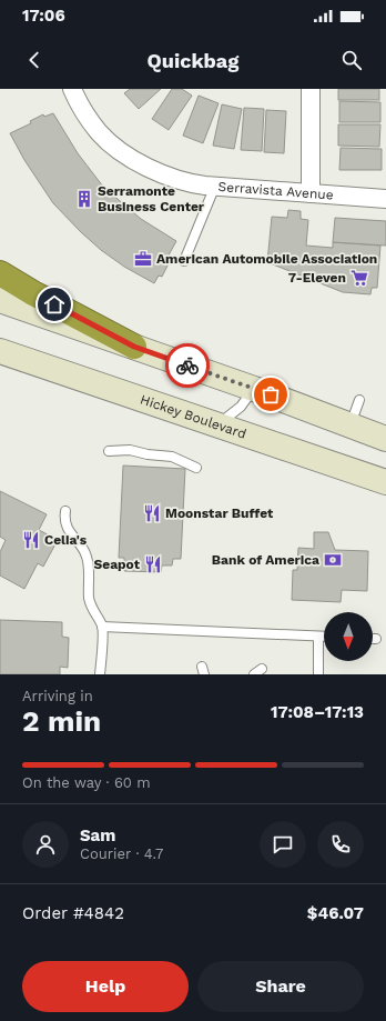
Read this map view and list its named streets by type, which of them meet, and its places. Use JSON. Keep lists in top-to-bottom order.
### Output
{
  "streets": {
    "main road": ["Hickey Boulevard"],
    "street": ["Serravista Avenue"]
  },
  "places": {
    "building": ["Serramonte Business Center"],
    "office": ["American Automobile Association"],
    "supermarket": ["7-Eleven"],
    "restaurant": ["Moonstar Buffet", "Celia's", "Seapot"],
    "bank": ["Bank of America"]
  },
  "north": "bottom",
  "page": {
    "status": "17:06",
    "header": "Quickbag",
    "heading": ["2 min", "Arriving in", "17:08–17:13"],
    "panel": [
      "Sam",
      "Courier · 4.7",
      "Order #4842",
      "$46.07"
    ],
    "bar": "On the way · 60 m",
    "buttons": ["Help", "Share"]
  }
}
